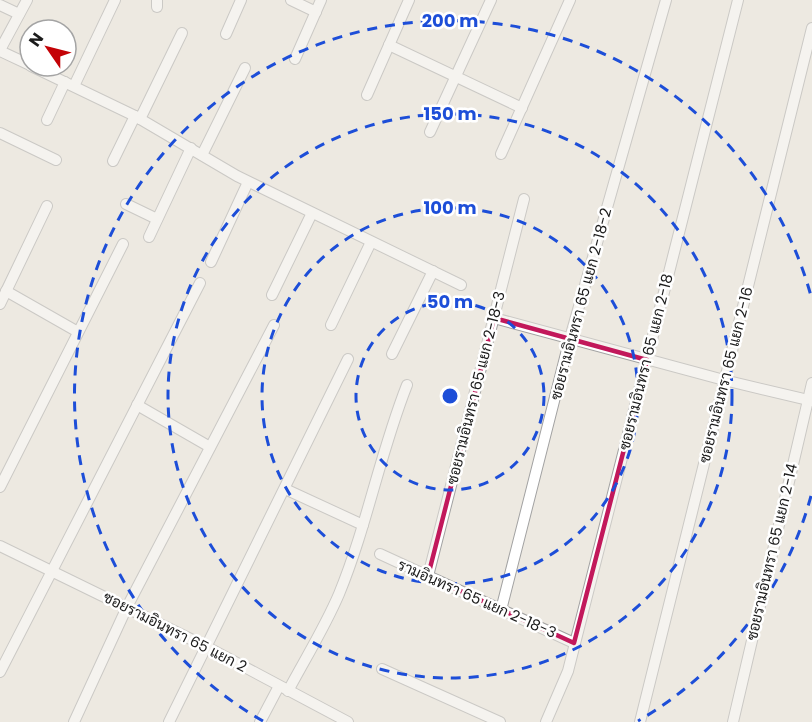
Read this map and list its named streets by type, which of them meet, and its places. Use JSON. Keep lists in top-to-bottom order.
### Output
{
  "streets": {
    "street": [
      "ซอยรามอินทรา 65 แยก 2-18-2",
      "ซอยรามอินทรา 65 แยก 2-18",
      "ซอยรามอินทรา 65 แยก 2-16",
      "ซอยรามอินทรา 65 แยก 2-18-3",
      "ซอยรามอินทรา 65 แยก 2-14",
      "รามอินทรา 65 แยก 2-18-3",
      "ซอยรามอินทรา 65 แยก 2"
    ]
  },
  "crossings": [
    ["ซอยรามอินทรา 65 แยก 2-18-2", "รามอินทรา 65 แยก 2-18-3"],
    ["ซอยรามอินทรา 65 แยก 2-18", "รามอินทรา 65 แยก 2-18-3"],
    ["ซอยรามอินทรา 65 แยก 2-18-3", "รามอินทรา 65 แยก 2-18-3"]
  ],
  "north": "top left",
  "rings": [
    "200 m",
    "150 m",
    "100 m",
    "50 m"
  ]
}
